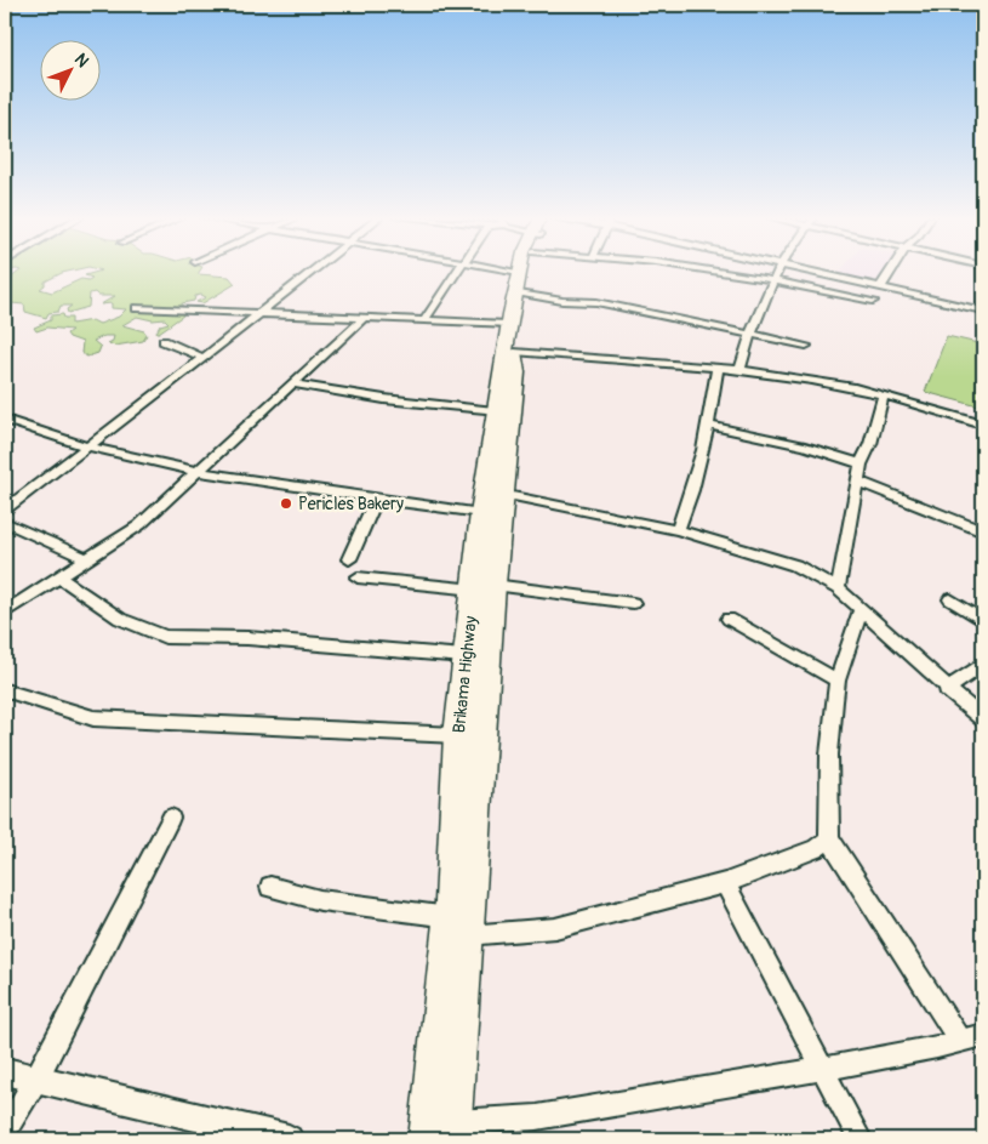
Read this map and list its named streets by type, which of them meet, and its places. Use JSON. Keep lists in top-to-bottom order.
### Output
{
  "streets": {
    "highway": ["Brikama Highway"]
  },
  "places": ["Pericles Bakery"],
  "north": "top right"
}
